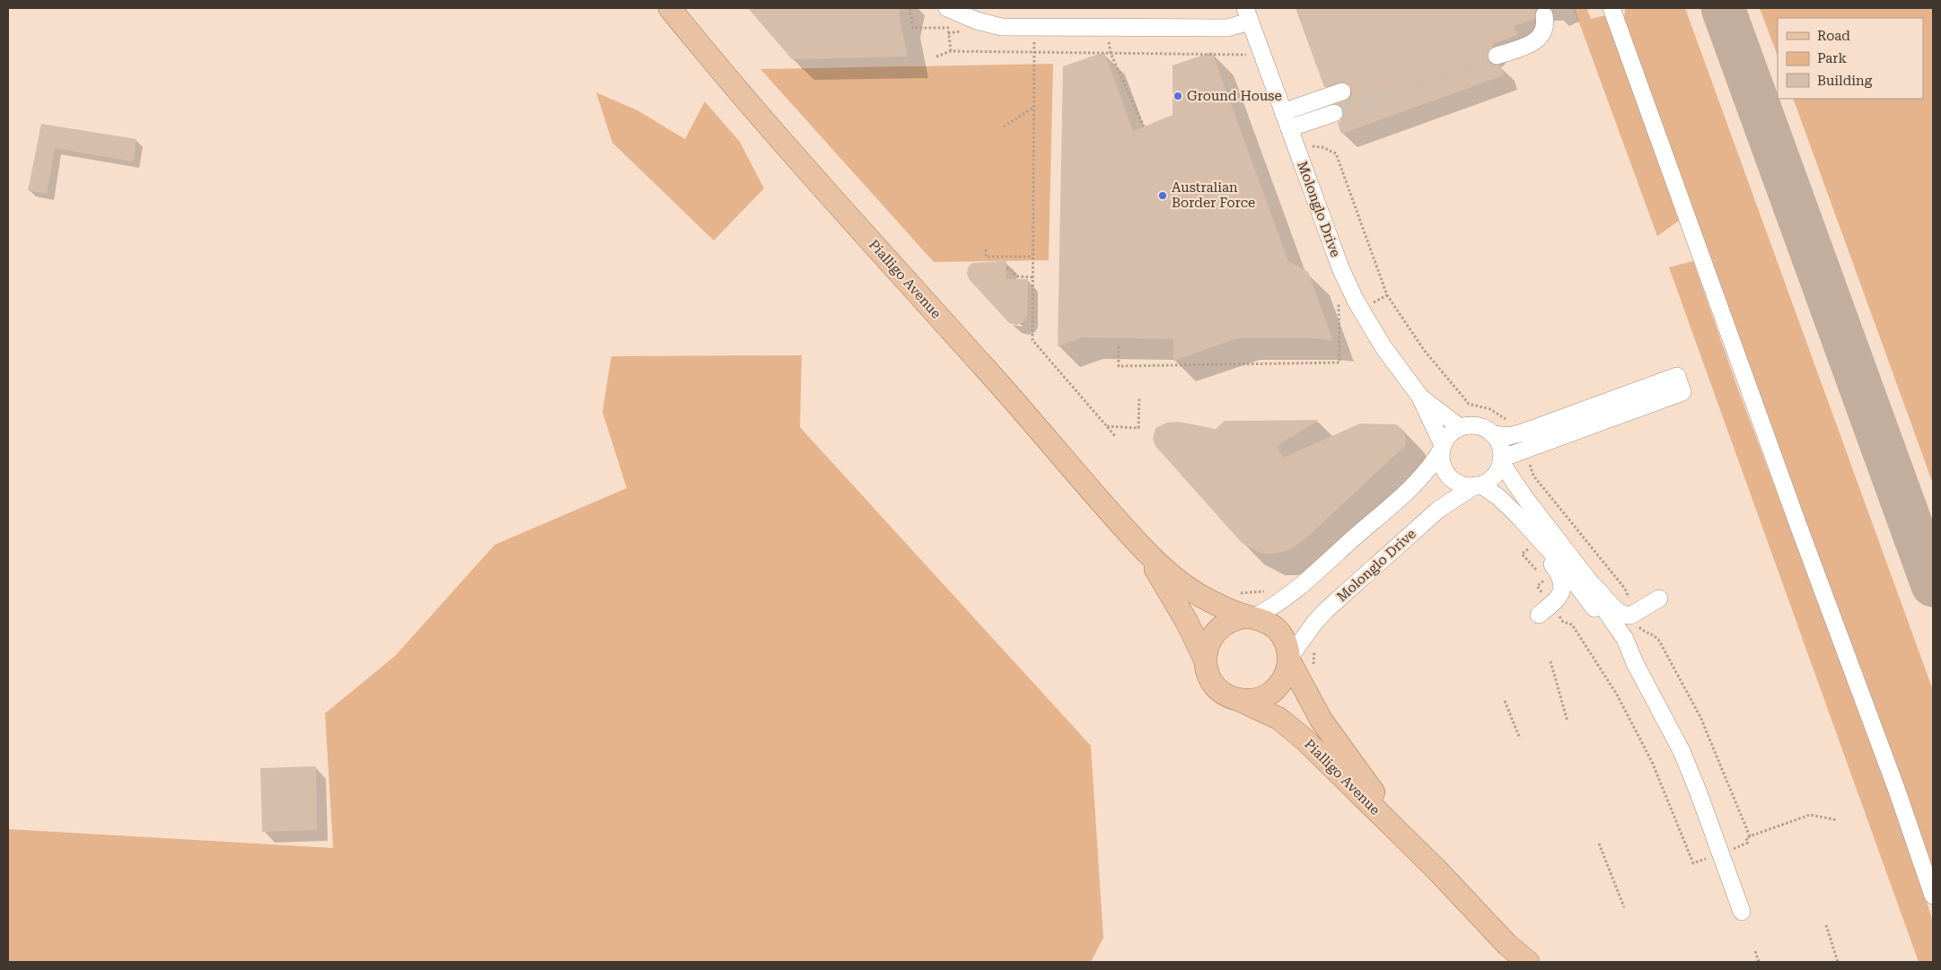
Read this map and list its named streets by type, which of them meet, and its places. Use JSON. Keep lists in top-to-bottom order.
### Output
{
  "streets": {
    "main road": ["Pialligo Avenue"],
    "street": ["Molonglo Drive"]
  },
  "crossings": [
    ["Molonglo Drive", "Pialligo Avenue"]
  ],
  "places": ["Ground House", "Australian Border Force"],
  "legend": ["Road", "Park", "Building"]
}
